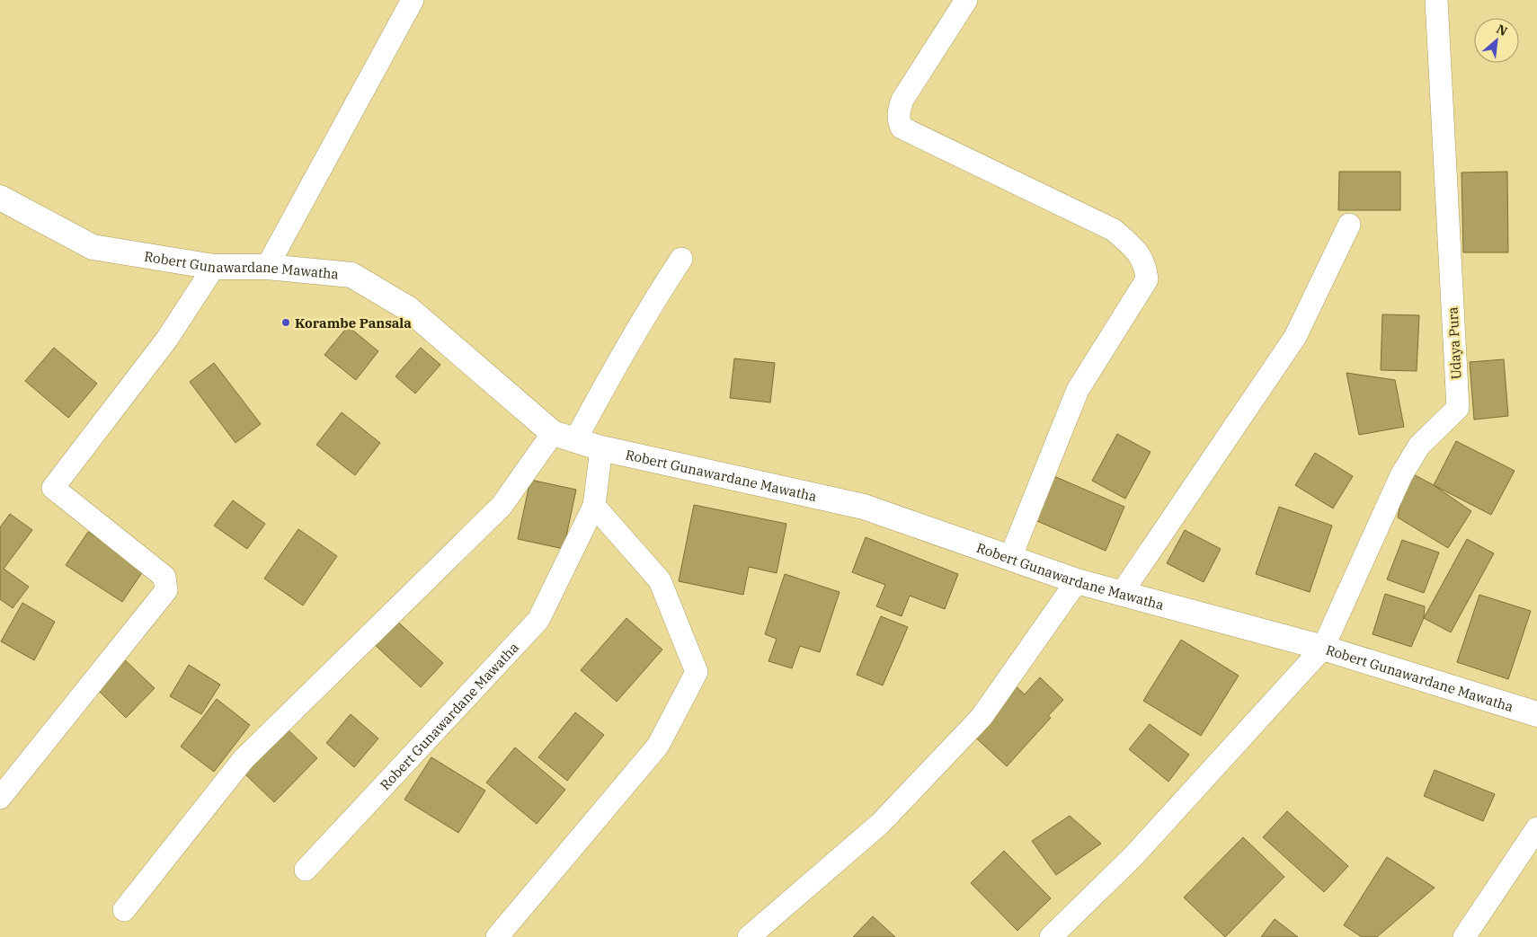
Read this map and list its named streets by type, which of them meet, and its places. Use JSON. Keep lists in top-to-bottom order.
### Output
{
  "streets": {
    "street": ["Robert Gunawardane Mawatha", "Udaya Pura"]
  },
  "crossings": [
    ["Robert Gunawardane Mawatha", "Udaya Pura"]
  ],
  "places": ["Korambe Pansala"],
  "north": "top right"
}
